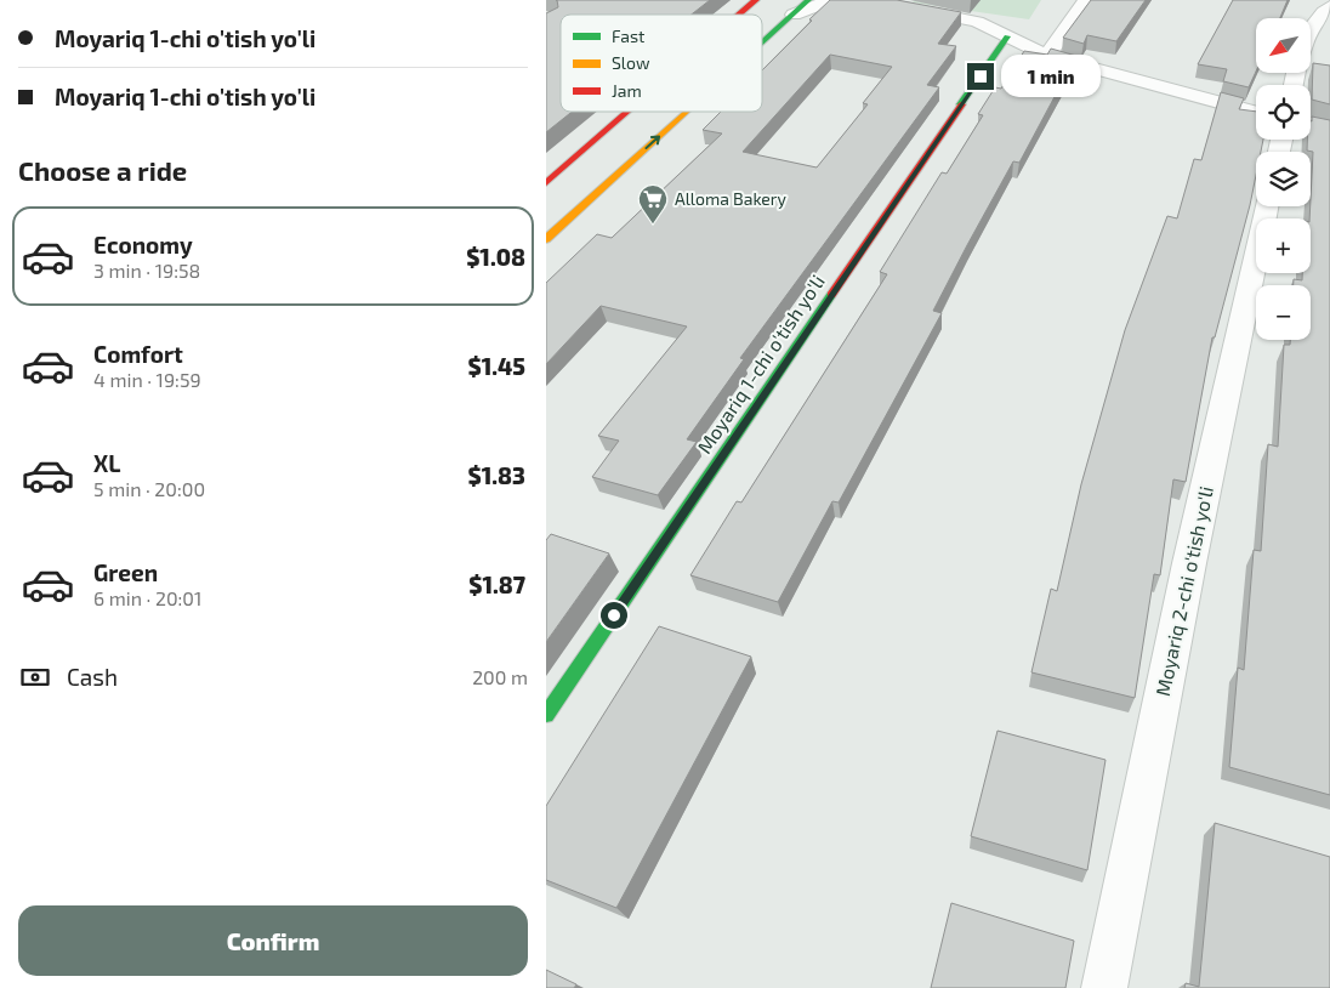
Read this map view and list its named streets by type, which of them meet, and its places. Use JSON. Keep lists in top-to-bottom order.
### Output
{
  "streets": {
    "main road": ["Moyariq 1-chi o'tish yo'li"],
    "street": ["Moyariq 2-chi o'tish yo'li"]
  },
  "places": {
    "supermarket": ["Alloma Bakery"]
  },
  "legend": ["Fast", "Slow", "Jam"],
  "north": "bottom left",
  "page": {
    "banner": ["Moyariq 1-chi o'tish yo'li", "Moyariq 1-chi o'tish yo'li"],
    "map_buttons": ["+", "−"],
    "bubble": "1 min",
    "heading": "Choose a ride",
    "list": [
      {
        "name": "Economy",
        "note": "3 min · 19:58",
        "value": "$1.08"
      },
      {
        "name": "Comfort",
        "note": "4 min · 19:59",
        "value": "$1.45"
      },
      {
        "name": "XL",
        "note": "5 min · 20:00",
        "value": "$1.83"
      },
      {
        "name": "Green",
        "note": "6 min · 20:01",
        "value": "$1.87"
      }
    ],
    "pay": ["Cash", "200 m"],
    "buttons": "Confirm"
  }
}
